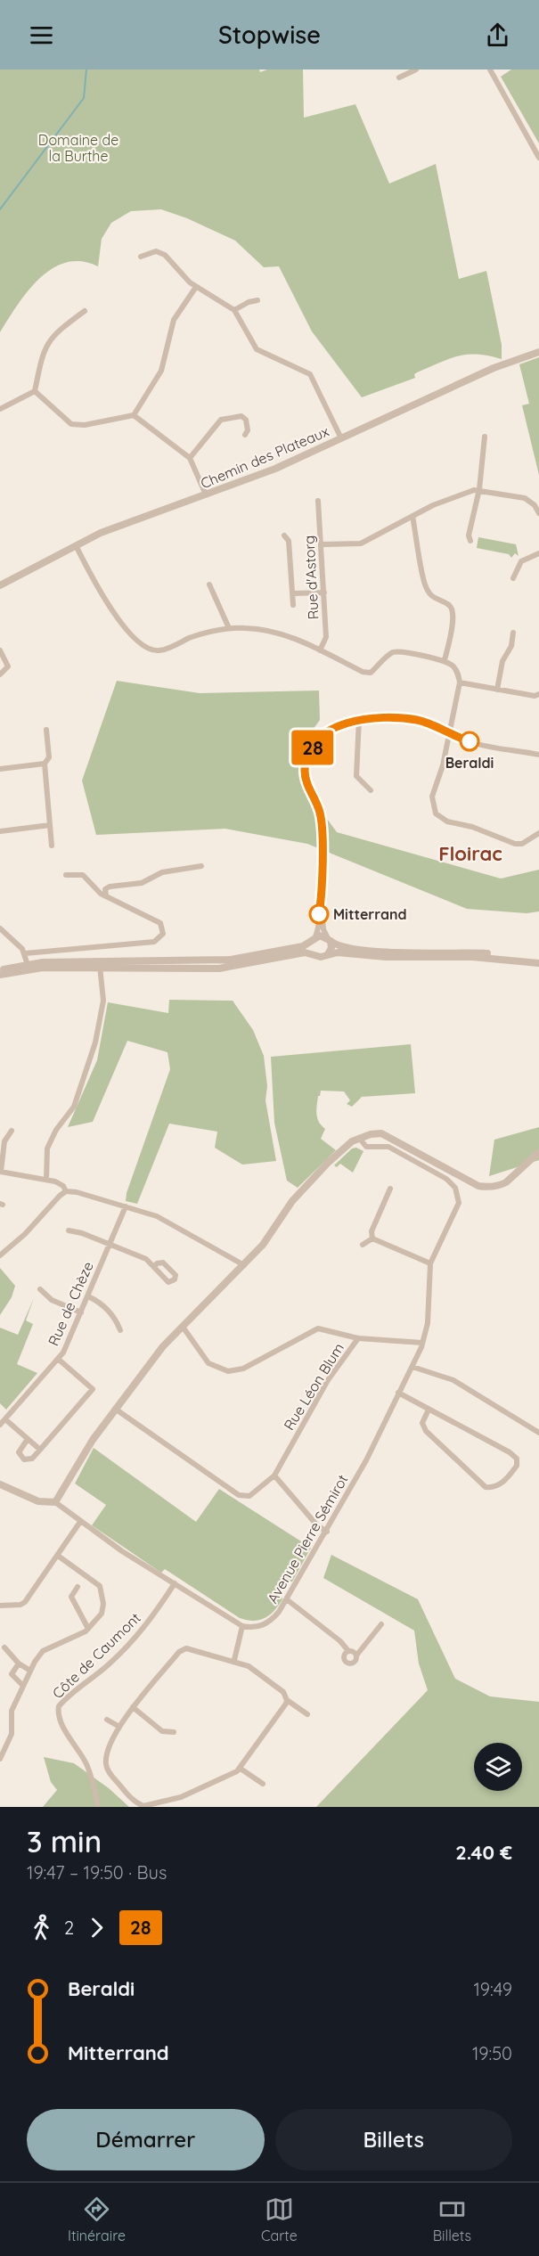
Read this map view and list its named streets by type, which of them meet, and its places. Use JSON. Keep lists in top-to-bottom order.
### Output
{
  "streets": {
    "street": [
      "Chemin des Plateaux",
      "Rue d'Astorg",
      "Rue de Chèze",
      "Rue Léon Blum",
      "Avenue Pierre Sémirot",
      "Côte de Caumont"
    ]
  },
  "crossings": [
    ["Rue Léon Blum", "Avenue Pierre Sémirot"]
  ],
  "districts": ["Floirac"],
  "parks": ["Domaine de la Burthe"],
  "places": ["Beraldi", "Mitterrand"],
  "lines": ["bus line 28"],
  "page": {
    "header": "Stopwise",
    "on_map": "28",
    "heading": ["3 min", "19:47 – 19:50 · Bus", "2.40 €"],
    "legs": ["2", "28"],
    "list": [
      {
        "name": "Beraldi",
        "value": "19:49"
      },
      {
        "name": "Mitterrand",
        "value": "19:50"
      }
    ],
    "buttons": ["Démarrer", "Billets"],
    "tabs": ["Itinéraire", "Carte", "Billets"]
  }
}
